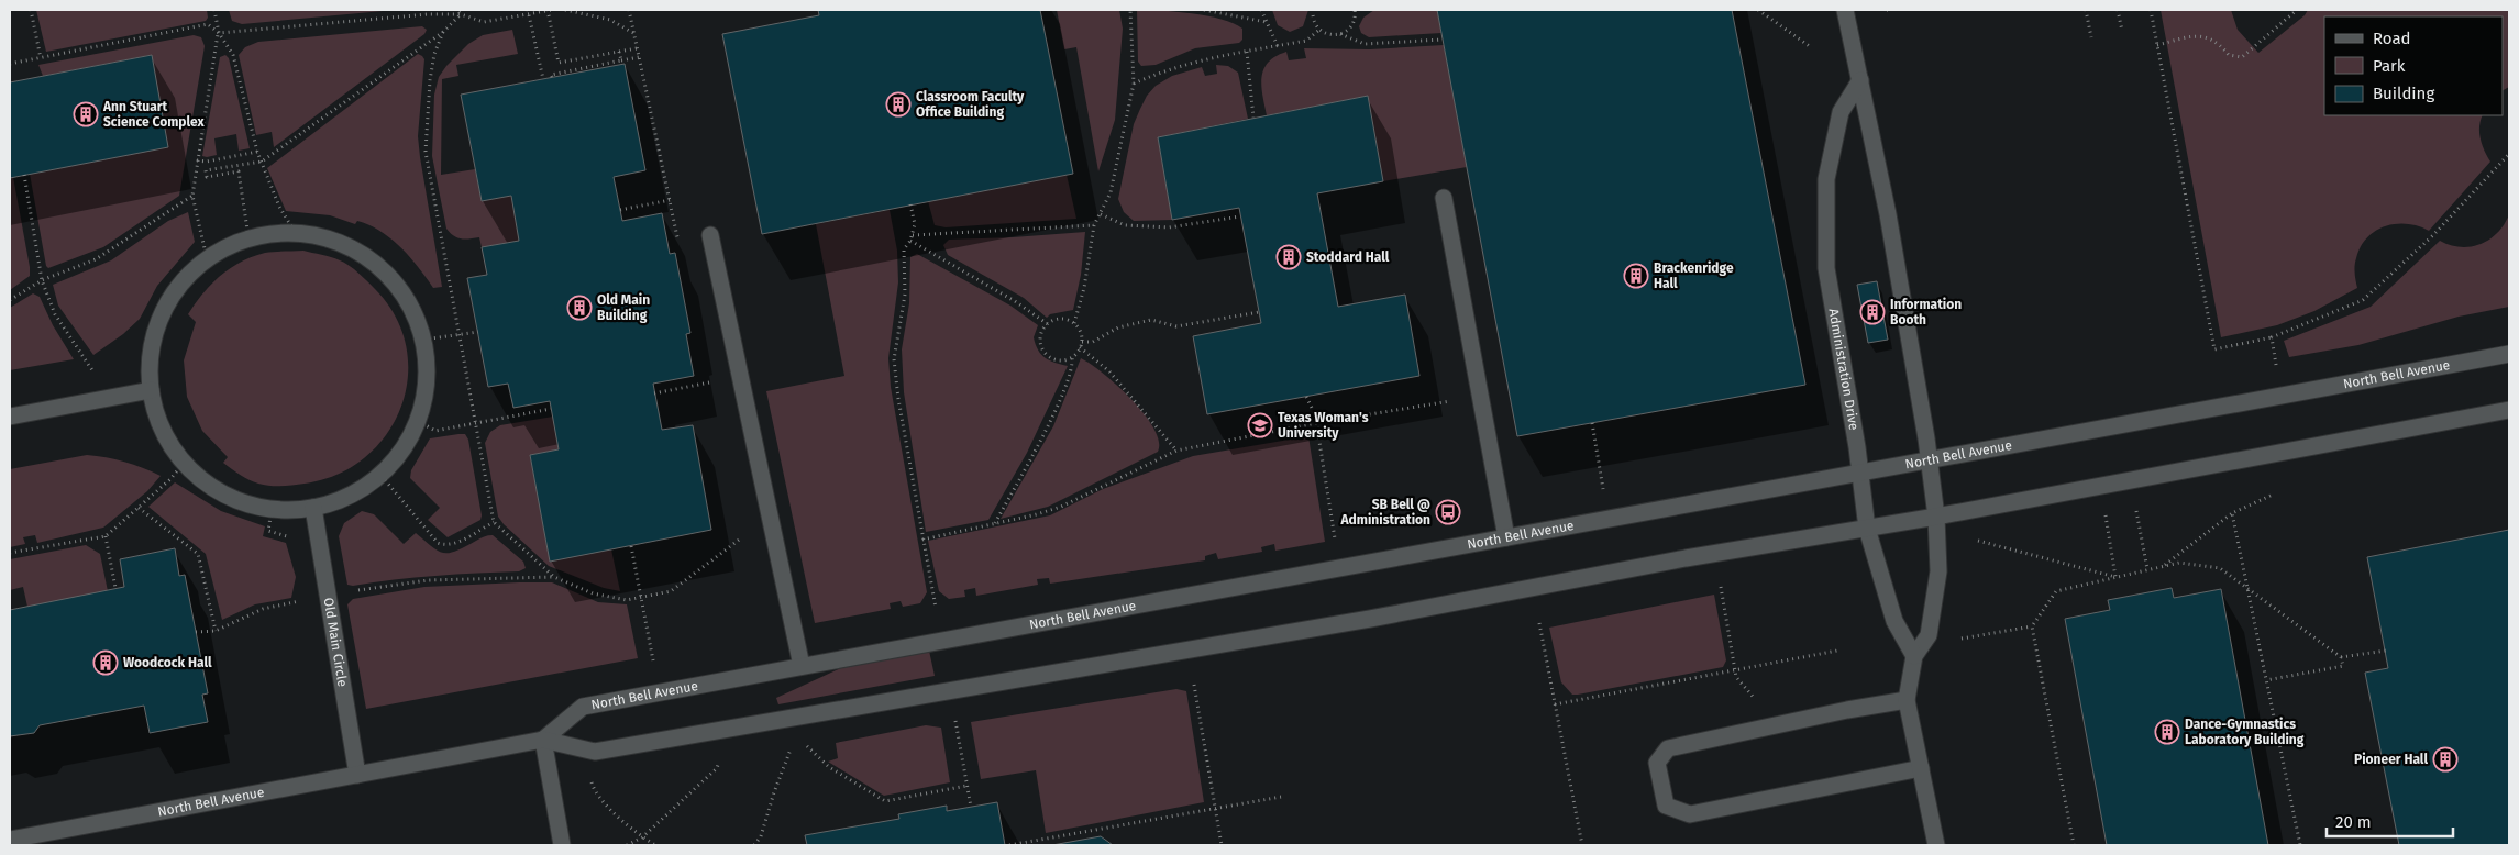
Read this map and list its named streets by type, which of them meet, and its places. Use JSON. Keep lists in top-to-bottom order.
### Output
{
  "streets": {
    "main road": ["Administration Drive", "North Bell Avenue", "Old Main Circle"]
  },
  "crossings": [
    ["Administration Drive", "North Bell Avenue"],
    ["North Bell Avenue", "Old Main Circle"]
  ],
  "places": {
    "building": [
      "Classroom Faculty Office Building",
      "Ann Stuart Science Complex",
      "Stoddard Hall",
      "Brackenridge Hall",
      "Old Main Building",
      "Information Booth",
      "Woodcock Hall",
      "Dance-Gymnastics Laboratory Building",
      "Pioneer Hall"
    ],
    "school or university": ["Texas Woman's University"],
    "bus stop": ["SB Bell @ Administration"]
  },
  "legend": ["Road", "Park", "Building"],
  "scale_bar": "20 m"
}
